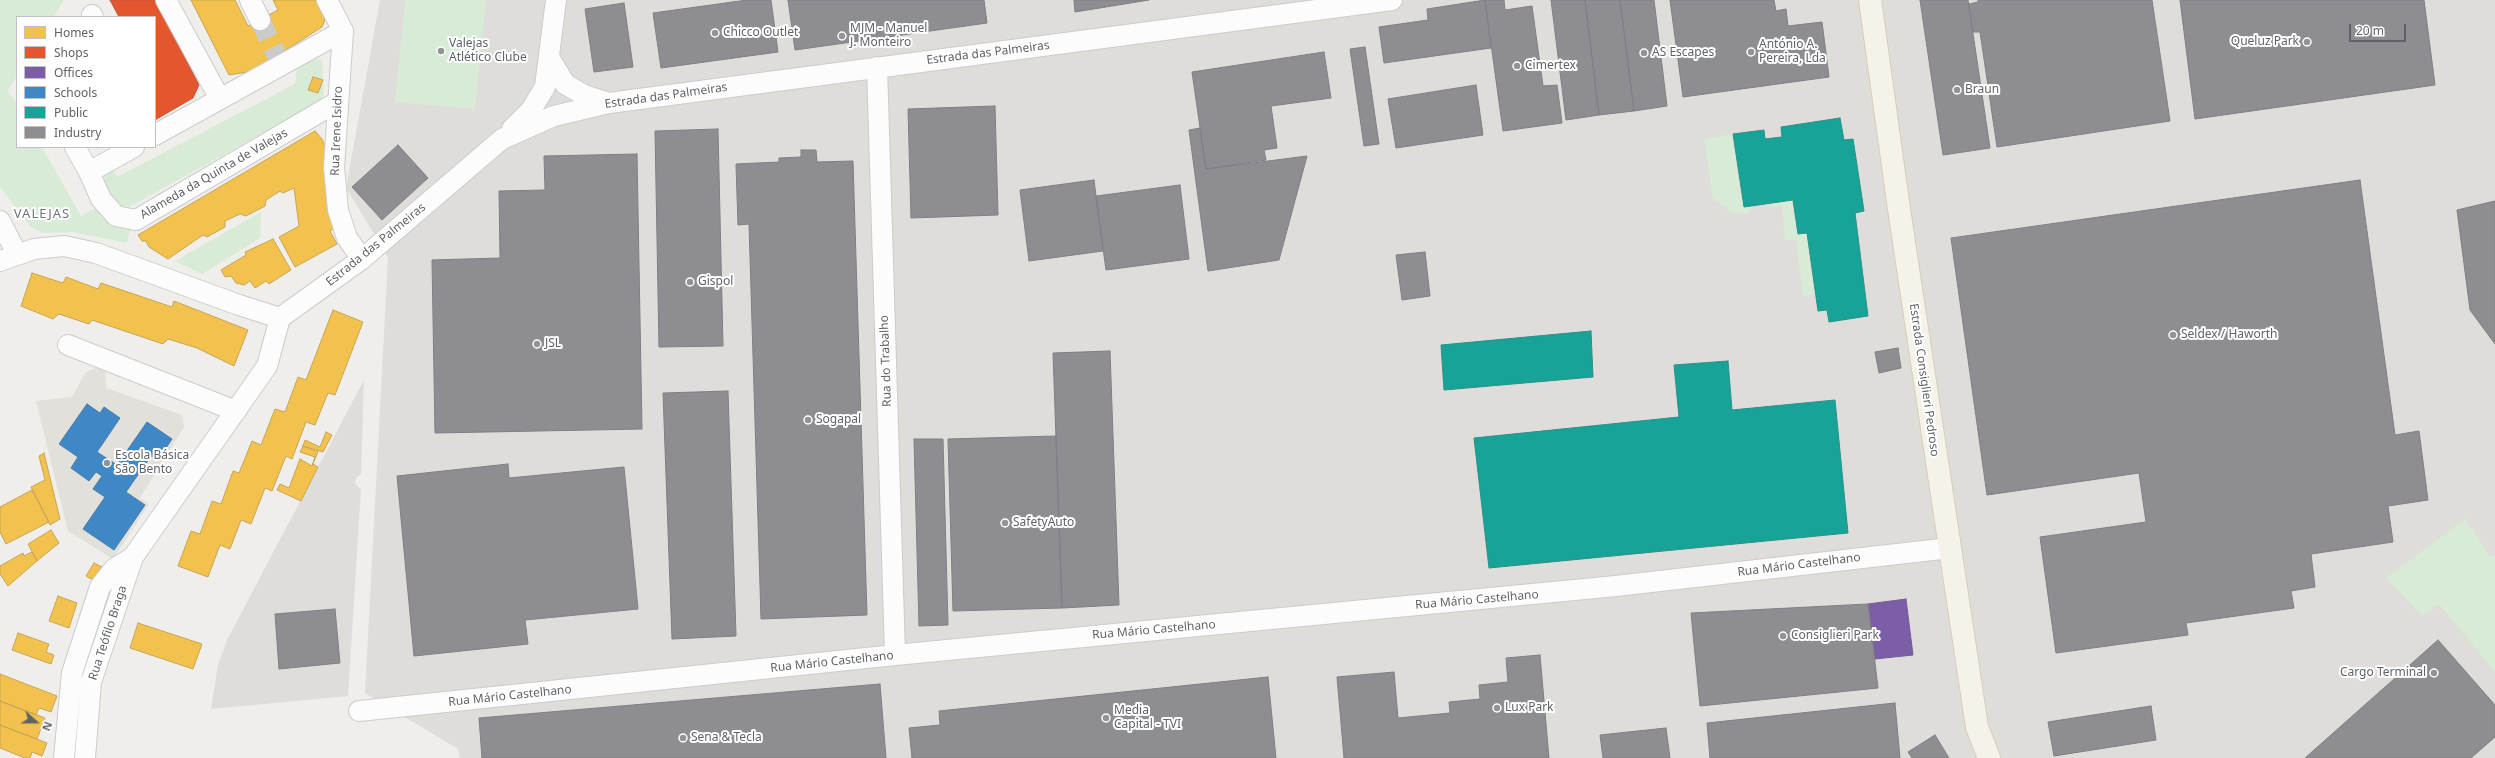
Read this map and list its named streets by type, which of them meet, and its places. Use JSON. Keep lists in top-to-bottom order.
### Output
{
  "streets": {
    "main road": ["Estrada Consiglieri Pedroso"],
    "street": [
      "Estrada das Palmeiras",
      "Rua Irene Isidro",
      "Alameda da Quinta de Valejas",
      "Rua do Trabalho",
      "Rua Mário Castelhano",
      "Rua Teófilo Braga"
    ]
  },
  "crossings": [
    ["Estrada das Palmeiras", "Rua Irene Isidro"],
    ["Estrada das Palmeiras", "Rua do Trabalho"],
    ["Estrada das Palmeiras", "Rua Teófilo Braga"],
    ["Rua Irene Isidro", "Alameda da Quinta de Valejas"],
    ["Rua do Trabalho", "Rua Mário Castelhano"],
    ["Estrada Consiglieri Pedroso", "Rua Mário Castelhano"]
  ],
  "districts": ["VALEJAS"],
  "places": [
    "Chicco Outlet",
    "MJM - Manuel J. Monteiro",
    "Queluz Park",
    "Valejas Atlético Clube",
    "António A. Pereira, Lda",
    "AS Escapes",
    "Cimertex",
    "Braun",
    "Gispol",
    "Seldex / Haworth",
    "JSL",
    "Sogapal",
    "Escola Básica São Bento",
    "SafetyAuto",
    "Consiglieri Park",
    "Cargo Terminal",
    "Lux Park",
    "Media Capital - TVI",
    "Sena & Tecla"
  ],
  "legend": [
    "Homes",
    "Shops",
    "Offices",
    "Schools",
    "Public",
    "Industry"
  ],
  "scale_bar": "20 m",
  "north": "right"
}
